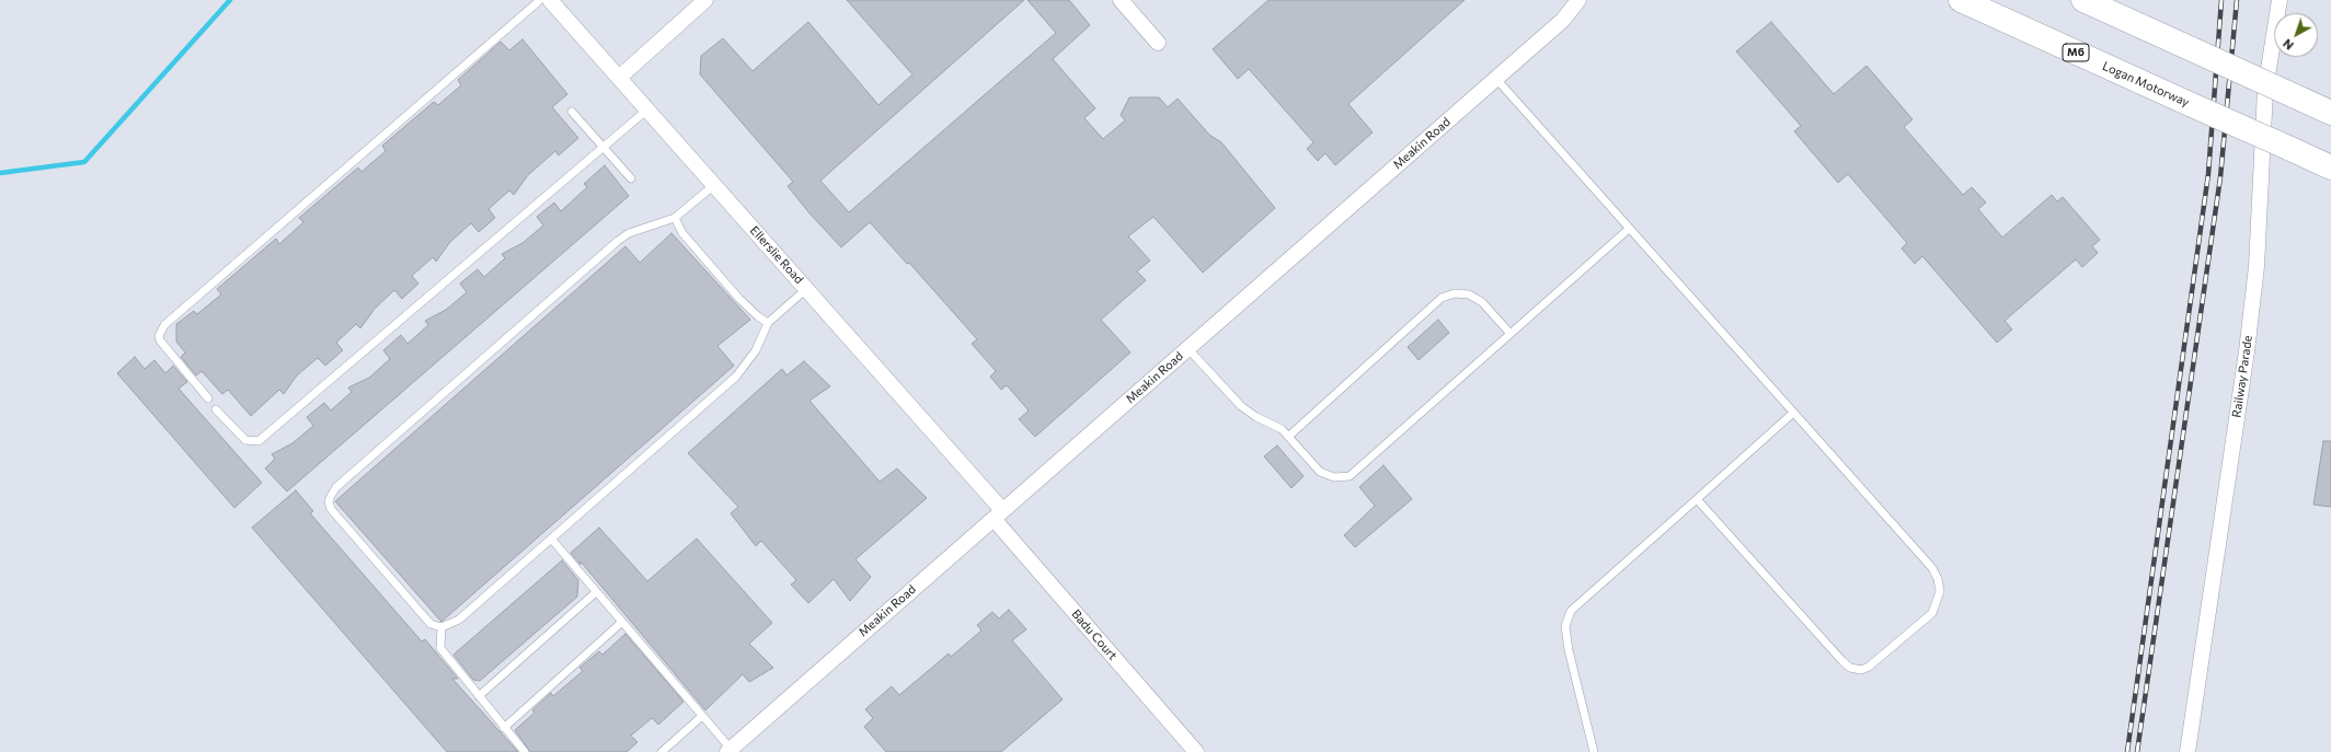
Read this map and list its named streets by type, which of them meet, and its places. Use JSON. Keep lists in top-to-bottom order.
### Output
{
  "streets": {
    "highway": ["M6", "Logan Motorway"],
    "street": [
      "Meakin Road",
      "Ellerslie Road",
      "Railway Parade",
      "Badu Court"
    ]
  },
  "crossings": [
    ["Meakin Road", "Ellerslie Road"],
    ["Meakin Road", "Badu Court"],
    ["Ellerslie Road", "Badu Court"]
  ],
  "north": "bottom left"
}
